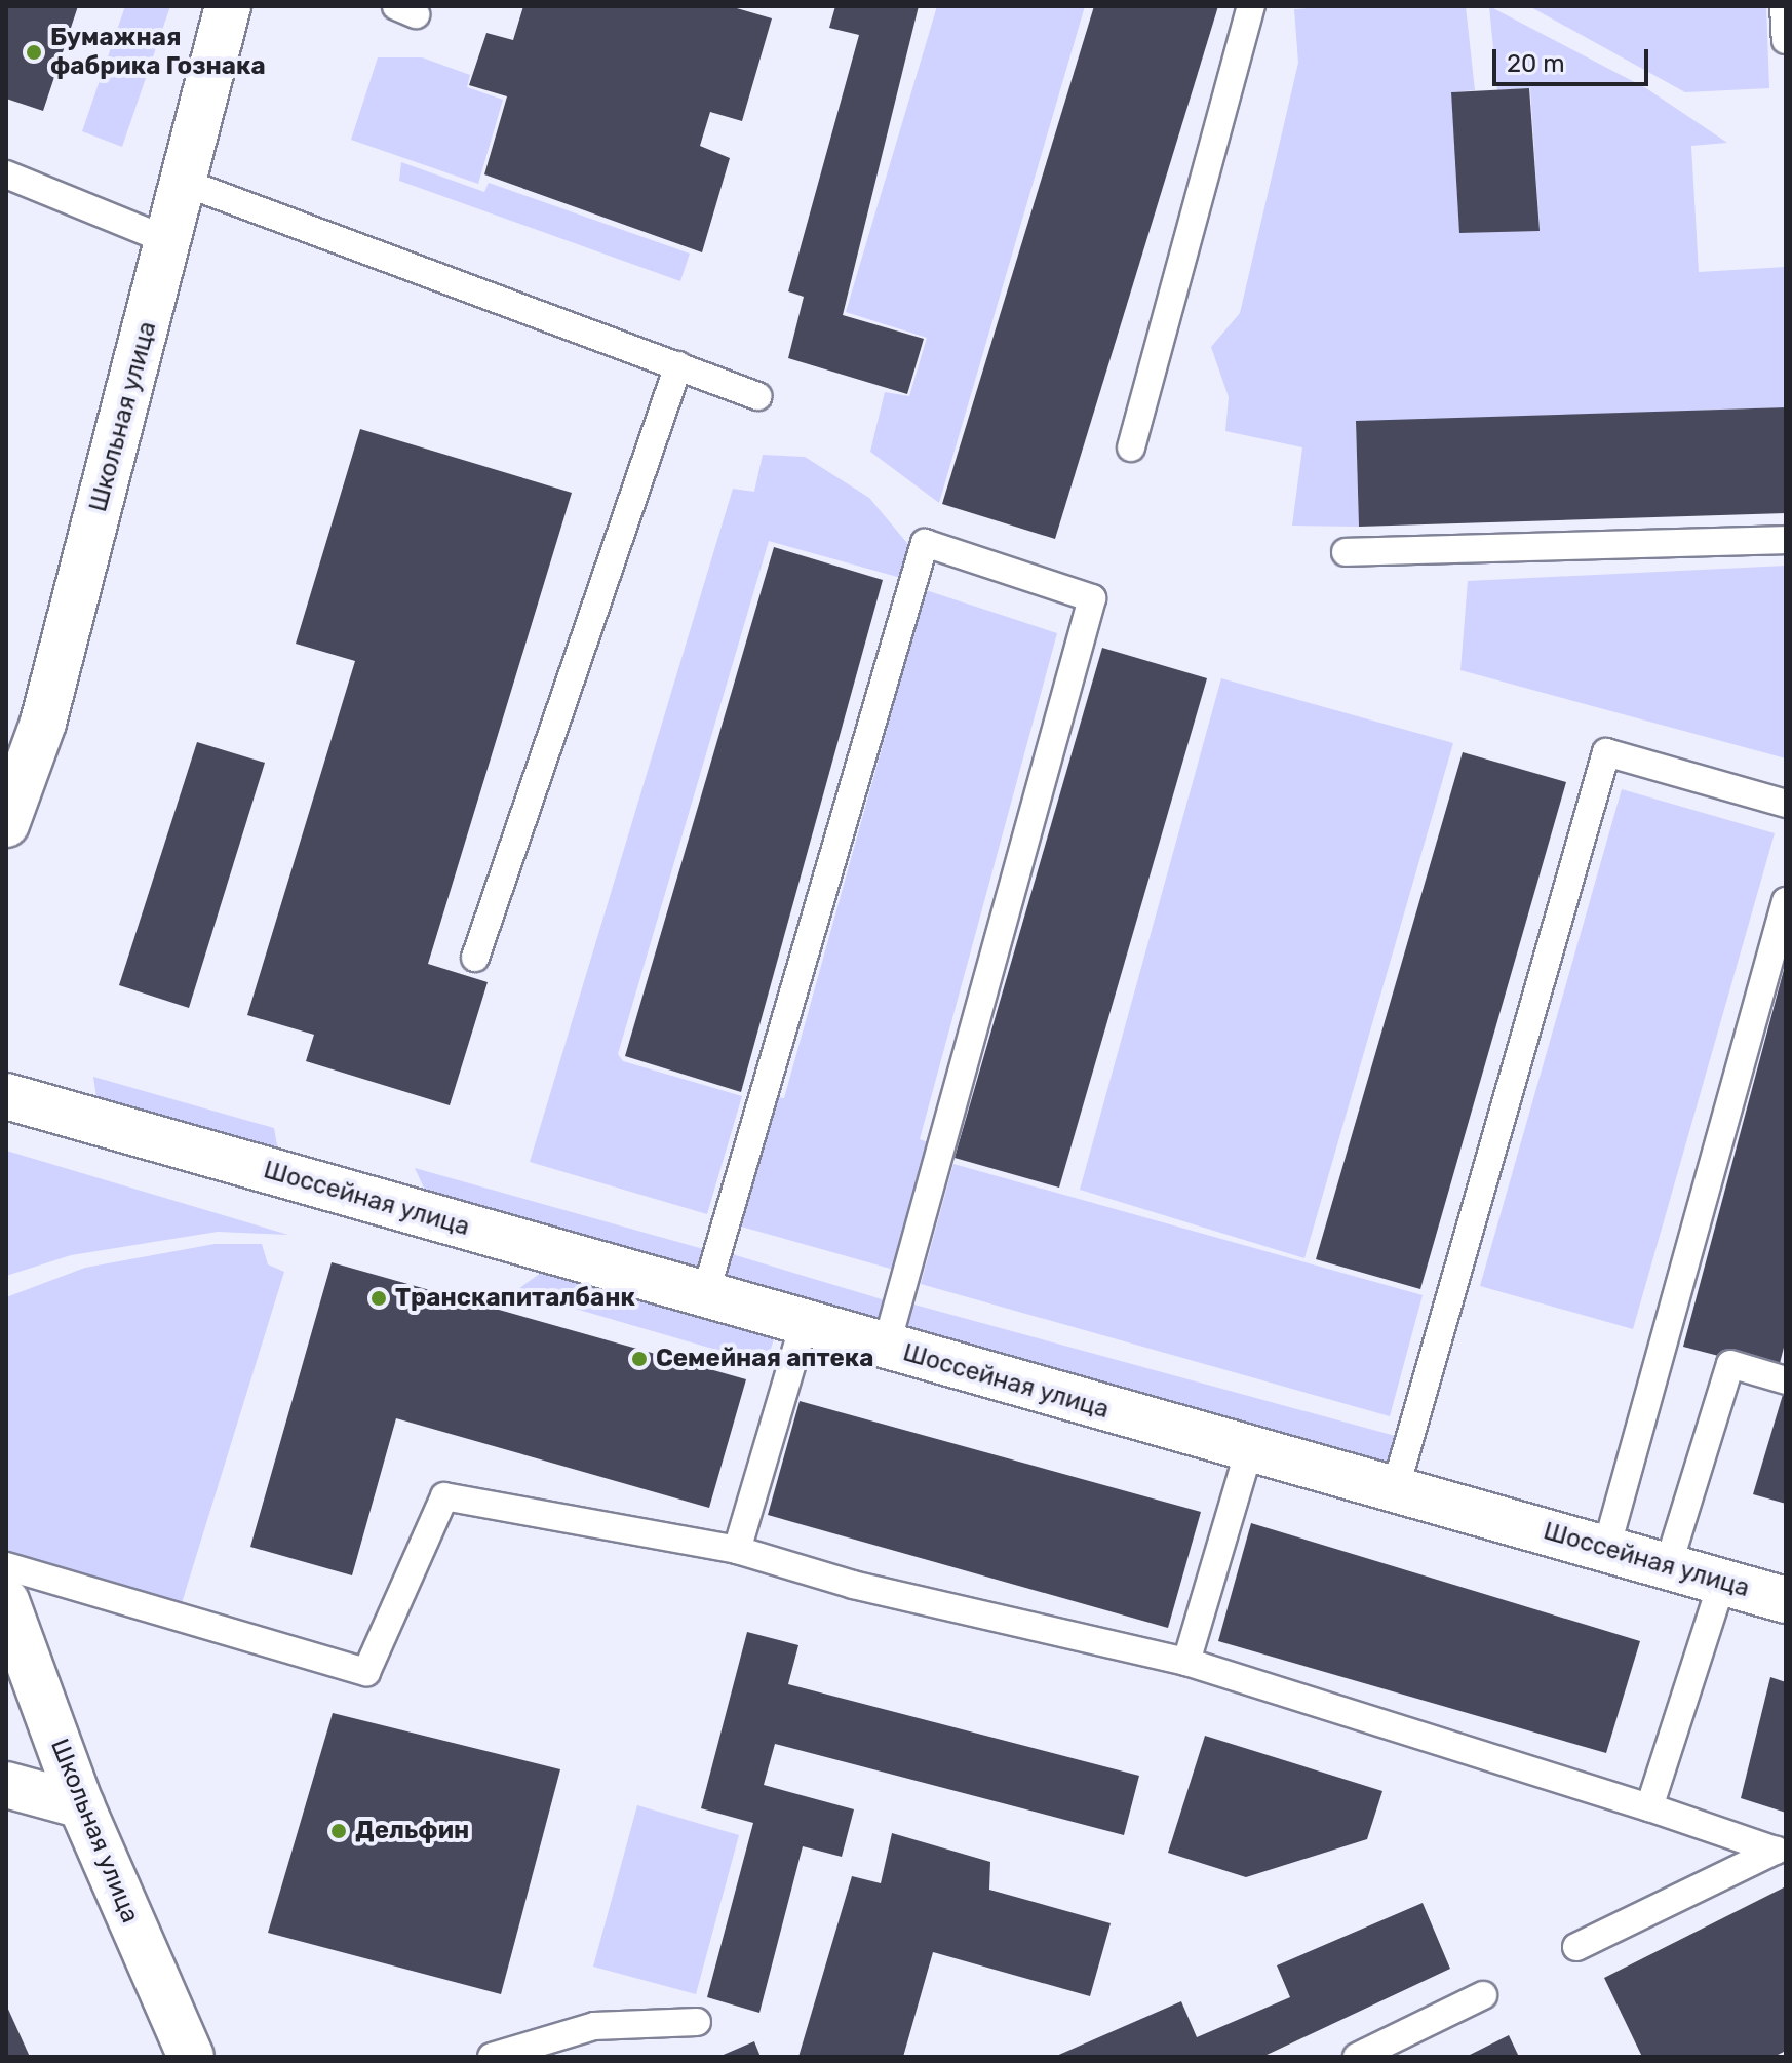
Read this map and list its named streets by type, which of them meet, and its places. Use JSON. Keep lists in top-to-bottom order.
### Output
{
  "streets": {
    "street": ["Школьная улица", "Шоссейная улица"]
  },
  "places": [
    "Бумажная фабрика Гознака",
    "Транскапиталбанк",
    "Семейная аптека",
    "Дельфин"
  ],
  "scale_bar": "20 m"
}
